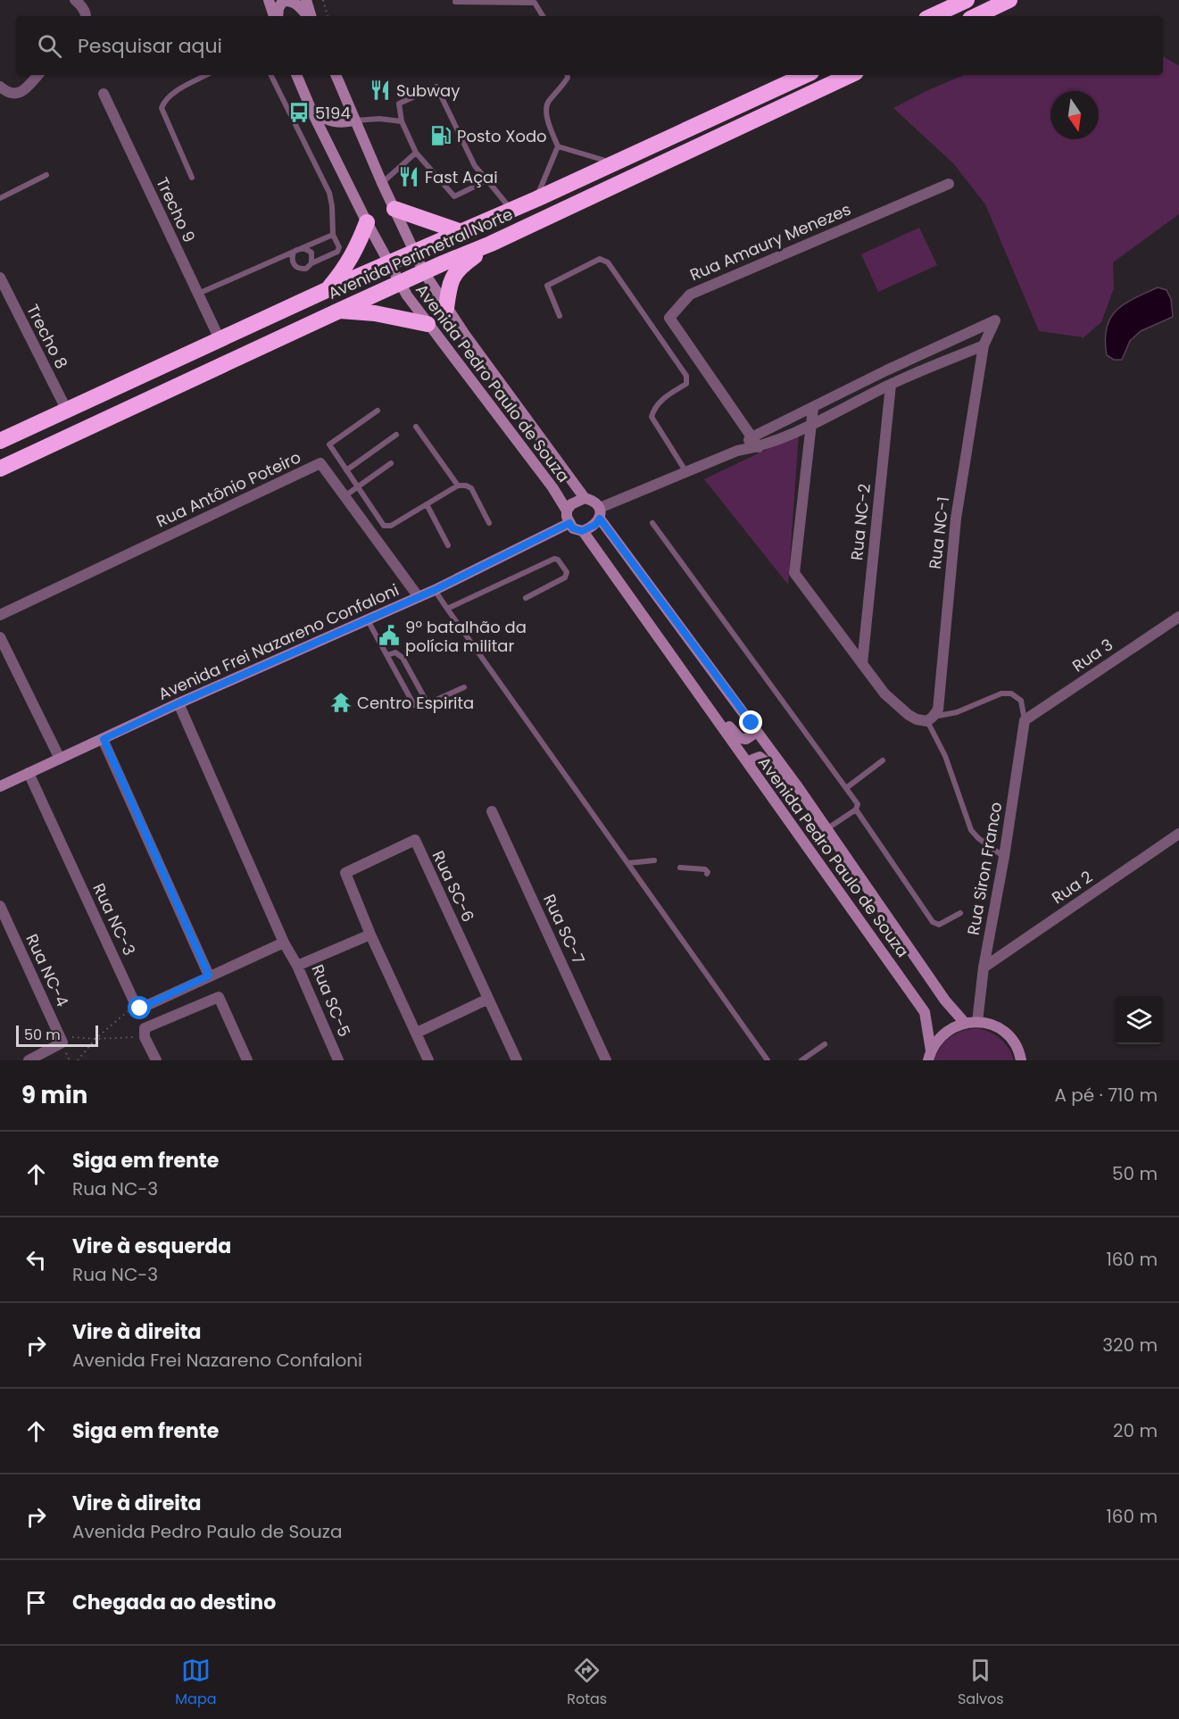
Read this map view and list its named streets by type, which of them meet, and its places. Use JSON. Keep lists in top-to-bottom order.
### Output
{
  "streets": {
    "highway": ["Avenida Perimetral Norte"],
    "main road": ["Avenida Pedro Paulo de Souza", "Avenida Frei Nazareno Confaloni"],
    "street": [
      "Trecho 9",
      "Rua Amaury Menezes",
      "Trecho 8",
      "Rua Antônio Poteiro",
      "Rua NC-2",
      "Rua NC-1",
      "Rua 3",
      "Rua Siron Franco",
      "Rua SC-6",
      "Rua 2",
      "Rua NC-3",
      "Rua SC-7",
      "Rua NC-4",
      "Rua SC-5"
    ]
  },
  "crossings": [
    ["Trecho 9", "Avenida Perimetral Norte"],
    ["Avenida Perimetral Norte", "Trecho 8"],
    ["Avenida Perimetral Norte", "Avenida Pedro Paulo de Souza"],
    ["Avenida Pedro Paulo de Souza", "Avenida Frei Nazareno Confaloni"],
    ["Rua Antônio Poteiro", "Avenida Frei Nazareno Confaloni"],
    ["Avenida Frei Nazareno Confaloni", "Rua NC-3"],
    ["Rua 3", "Rua Siron Franco"],
    ["Rua Siron Franco", "Rua 2"],
    ["Rua SC-6", "Rua SC-5"]
  ],
  "places": {
    "restaurant": ["Subway", "Fast Açai"],
    "bus stop": ["5194"],
    "fuel station": ["Posto Xodo"],
    "public building": ["9º batalhão da polícia militar"],
    "temple": ["Centro Espirita"]
  },
  "scale_bar": "50 m",
  "north": "bottom",
  "page": {
    "search": "Pesquisar aqui",
    "scale": "50 m",
    "heading": ["9 min", "A pé · 710 m"],
    "list": [
      ["Siga em frente", "Rua NC-3", "50 m"],
      ["Vire à esquerda", "Rua NC-3", "160 m"],
      ["Vire à direita", "Avenida Frei Nazareno Confaloni", "320 m"],
      ["Siga em frente", "20 m"],
      ["Vire à direita", "Avenida Pedro Paulo de Souza", "160 m"],
      "Chegada ao destino"
    ],
    "nav": ["Mapa", "Rotas", "Salvos"]
  }
}
